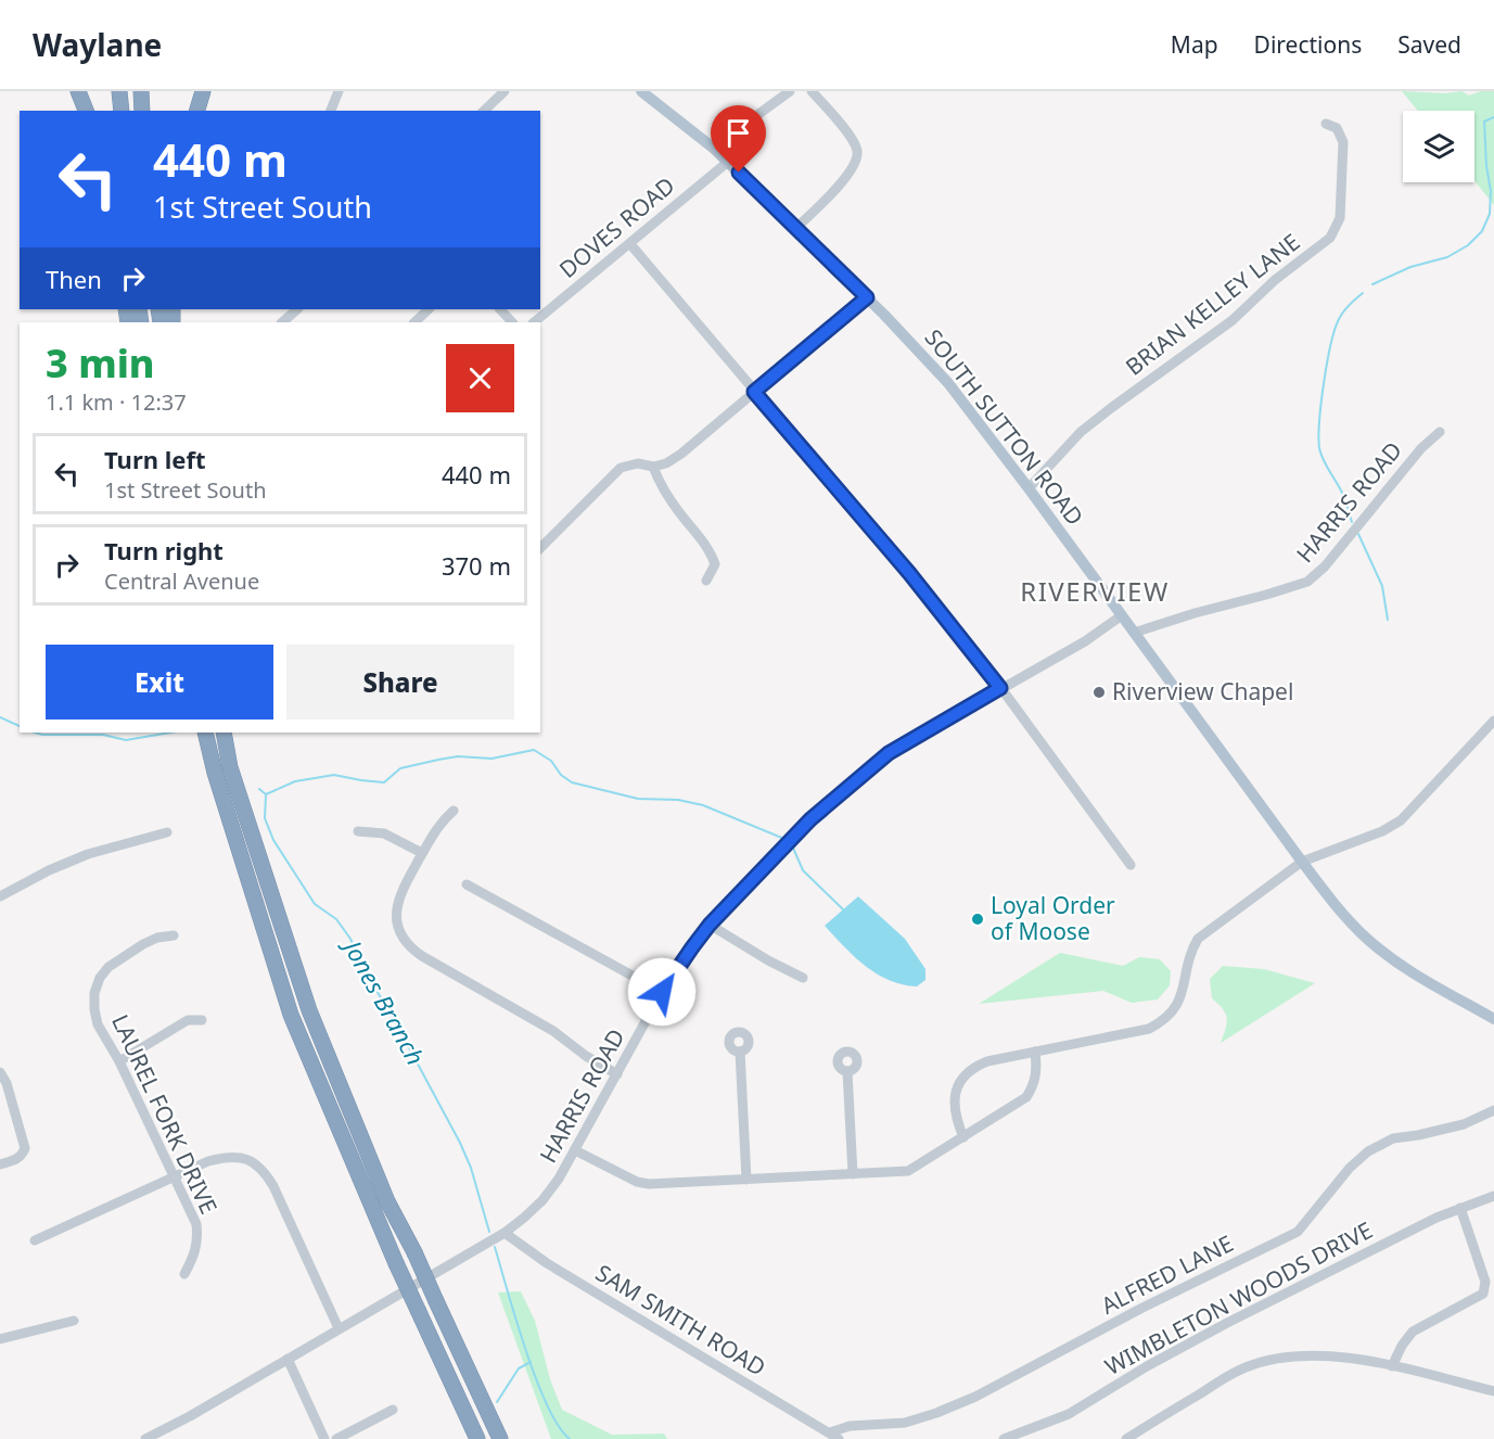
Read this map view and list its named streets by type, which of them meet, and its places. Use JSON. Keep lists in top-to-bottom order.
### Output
{
  "streets": {
    "main road": ["SOUTH SUTTON ROAD"],
    "street": [
      "DOVES ROAD",
      "BRIAN KELLEY LANE",
      "HARRIS ROAD",
      "LAUREL FORK DRIVE",
      "ALFRED LANE",
      "WIMBLETON WOODS DRIVE",
      "SAM SMITH ROAD"
    ]
  },
  "crossings": [
    ["DOVES ROAD", "SOUTH SUTTON ROAD"],
    ["BRIAN KELLEY LANE", "SOUTH SUTTON ROAD"],
    ["SOUTH SUTTON ROAD", "HARRIS ROAD"],
    ["HARRIS ROAD", "SAM SMITH ROAD"],
    ["ALFRED LANE", "SAM SMITH ROAD"]
  ],
  "districts": ["RIVERVIEW"],
  "water": ["Jones Branch"],
  "places": ["Riverview Chapel", "Loyal Order of Moose"],
  "page": {
    "header": "Waylane",
    "nav": ["Map", "Directions", "Saved"],
    "turn": ["440 m", "1st Street South"],
    "then": "Then",
    "heading": ["3 min", "1.1 km · 12:37"],
    "list": [
      {
        "name": "Turn left",
        "note": "1st Street South",
        "value": "440 m"
      },
      {
        "name": "Turn right",
        "note": "Central Avenue",
        "value": "370 m"
      }
    ],
    "buttons": ["Exit", "Share"]
  }
}
